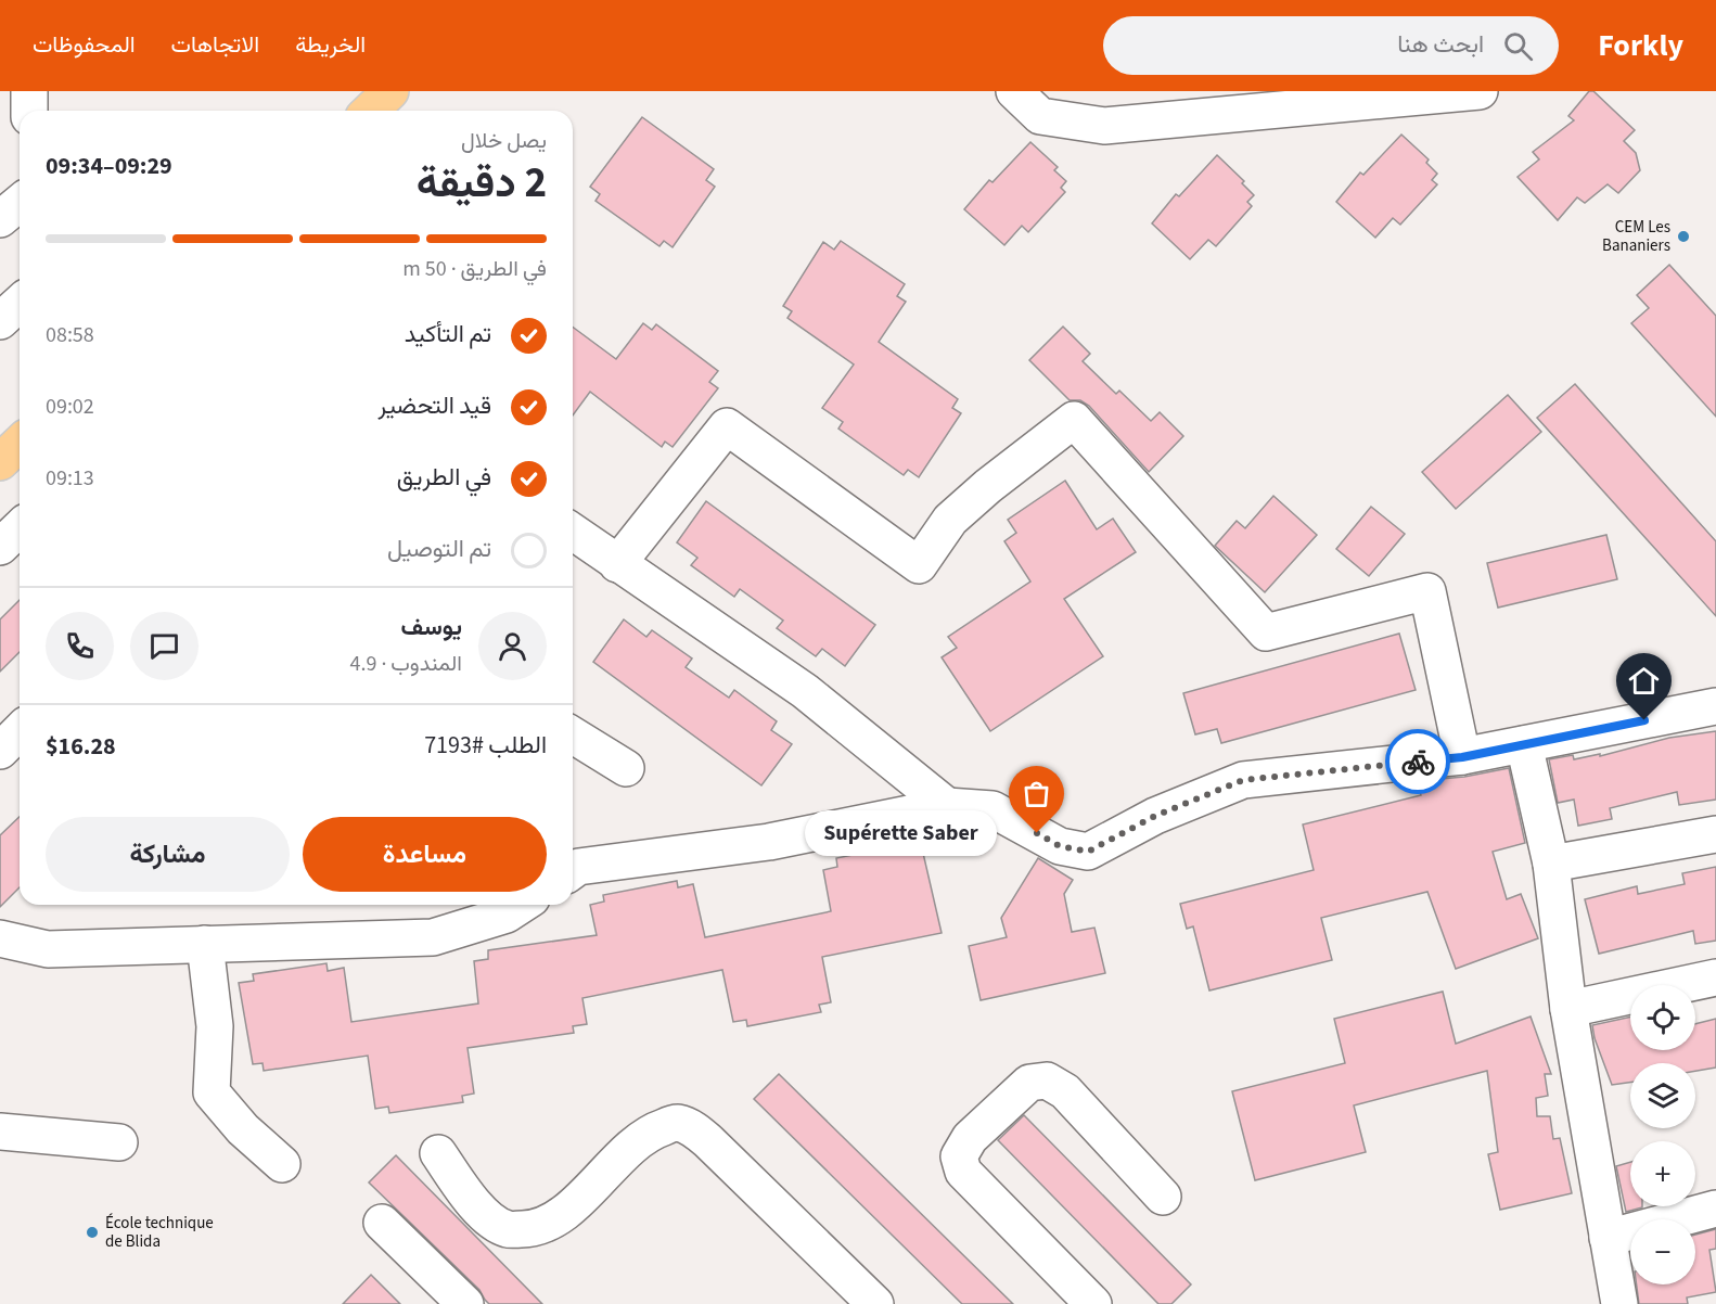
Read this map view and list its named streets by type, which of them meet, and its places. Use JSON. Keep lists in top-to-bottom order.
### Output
{
  "places": ["CEM Les Bananiers", "Supérette Saber", "École technique de Blida"],
  "page": {
    "header": "Forkly",
    "search": "ابحث هنا",
    "nav": ["الخريطة", "الاتجاهات", "المحفوظات"],
    "heading": ["2 دقيقة", "يصل خلال", "09:29–09:34"],
    "panel": [
      "يوسف",
      "المندوب · 4.9",
      "الطلب #7193",
      "$16.28"
    ],
    "bar": "في الطريق · 50 m",
    "list": [
      ["تم التأكيد", "08:58"],
      ["قيد التحضير", "09:02"],
      ["في الطريق", "09:13"],
      "تم التوصيل"
    ],
    "buttons": ["مساعدة", "مشاركة"],
    "bubble": "Supérette Saber",
    "map_buttons": ["+", "−"]
  }
}
